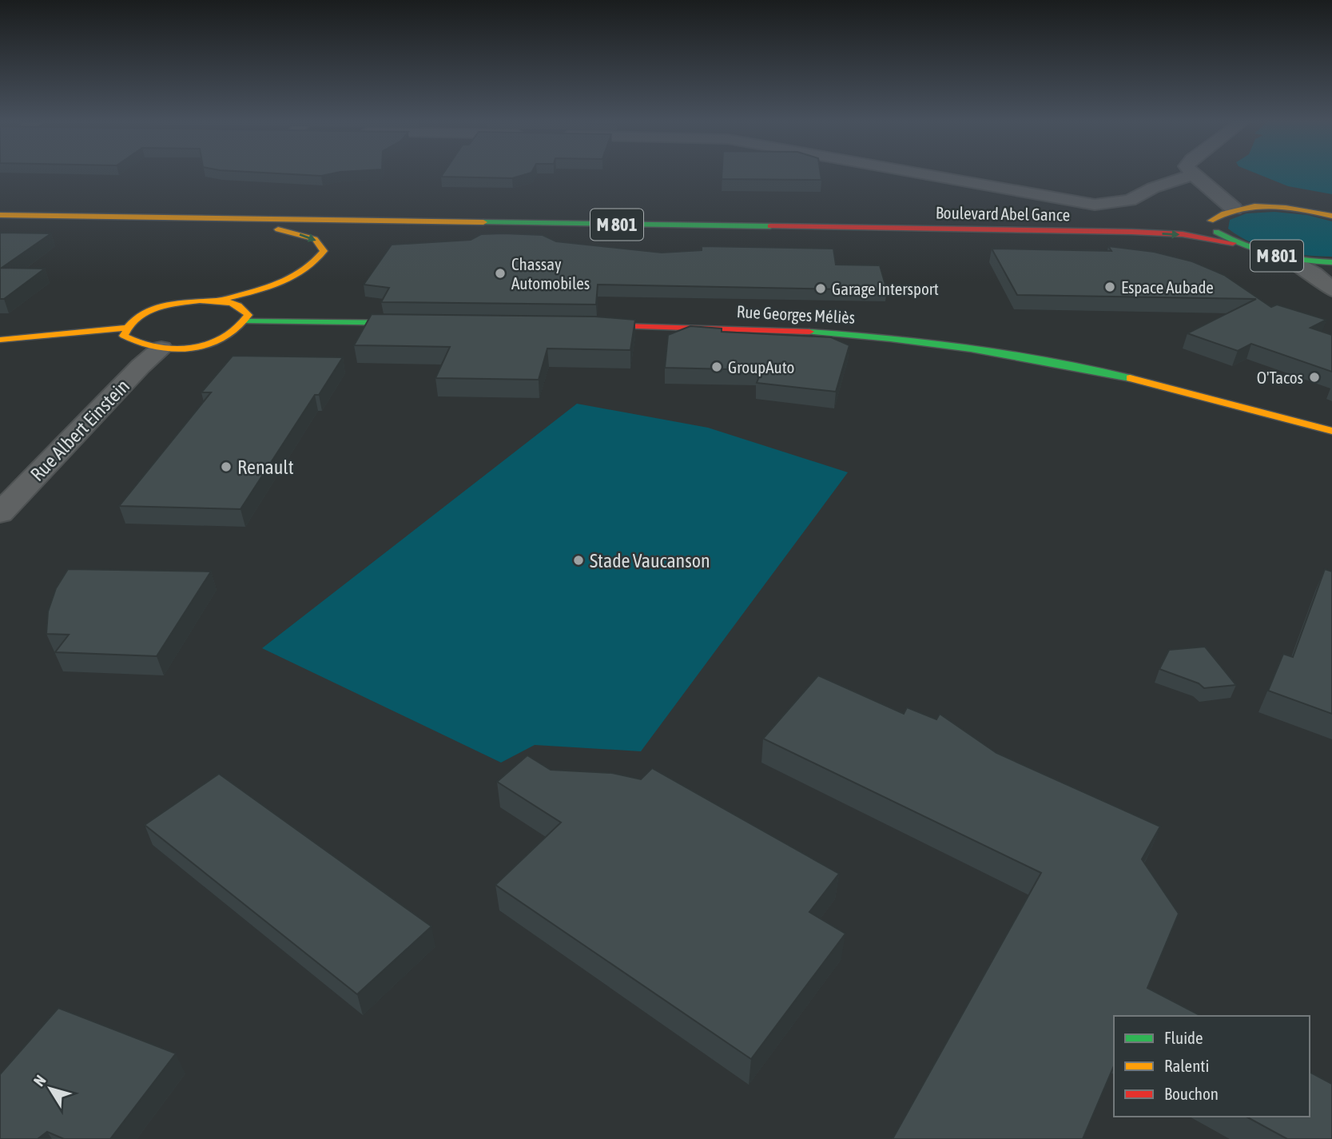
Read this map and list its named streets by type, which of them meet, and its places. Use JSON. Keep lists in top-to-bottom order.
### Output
{
  "streets": {
    "main road": ["Boulevard Abel Gance", "M 801", "Rue Georges Méliès"],
    "street": ["Rue Albert Einstein"]
  },
  "crossings": [
    ["Boulevard Abel Gance", "M 801"]
  ],
  "places": [
    "Chassay Automobiles",
    "Espace Aubade",
    "Garage Intersport",
    "GroupAuto",
    "O'Tacos",
    "Renault",
    "Stade Vaucanson"
  ],
  "legend": ["Fluide", "Ralenti", "Bouchon"],
  "north": "top left"
}
